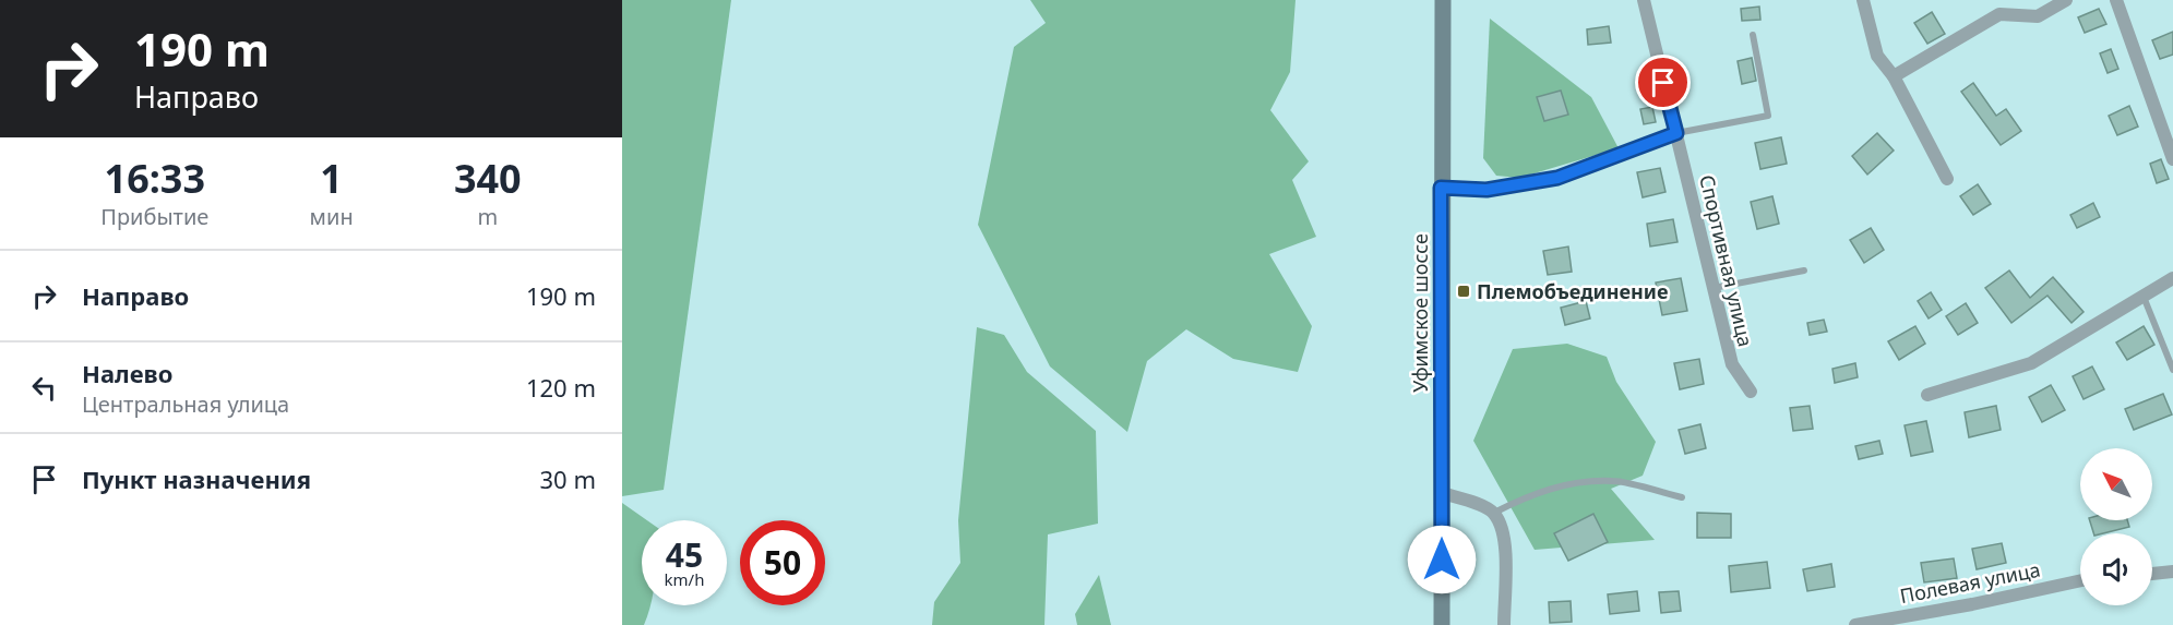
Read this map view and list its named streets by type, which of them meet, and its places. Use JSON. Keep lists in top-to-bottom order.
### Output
{
  "streets": {
    "main road": ["Уфимское шоссе"],
    "street": ["Спортивная улица", "Полевая улица"]
  },
  "places": {
    "transit": ["Племобъединение"]
  },
  "north": "top left",
  "page": {
    "turn": ["190 m", "Направо"],
    "eta": [
      "16:33",
      "Прибытие",
      "1",
      "мин",
      "340",
      "m"
    ],
    "list": [
      {
        "name": "Направо",
        "value": "190 m"
      },
      {
        "name": "Налево",
        "note": "Центральная улица",
        "value": "120 m"
      },
      {
        "name": "Пункт назначения",
        "value": "30 m"
      }
    ],
    "speed": "45 km/h",
    "limit": "50"
  }
}
